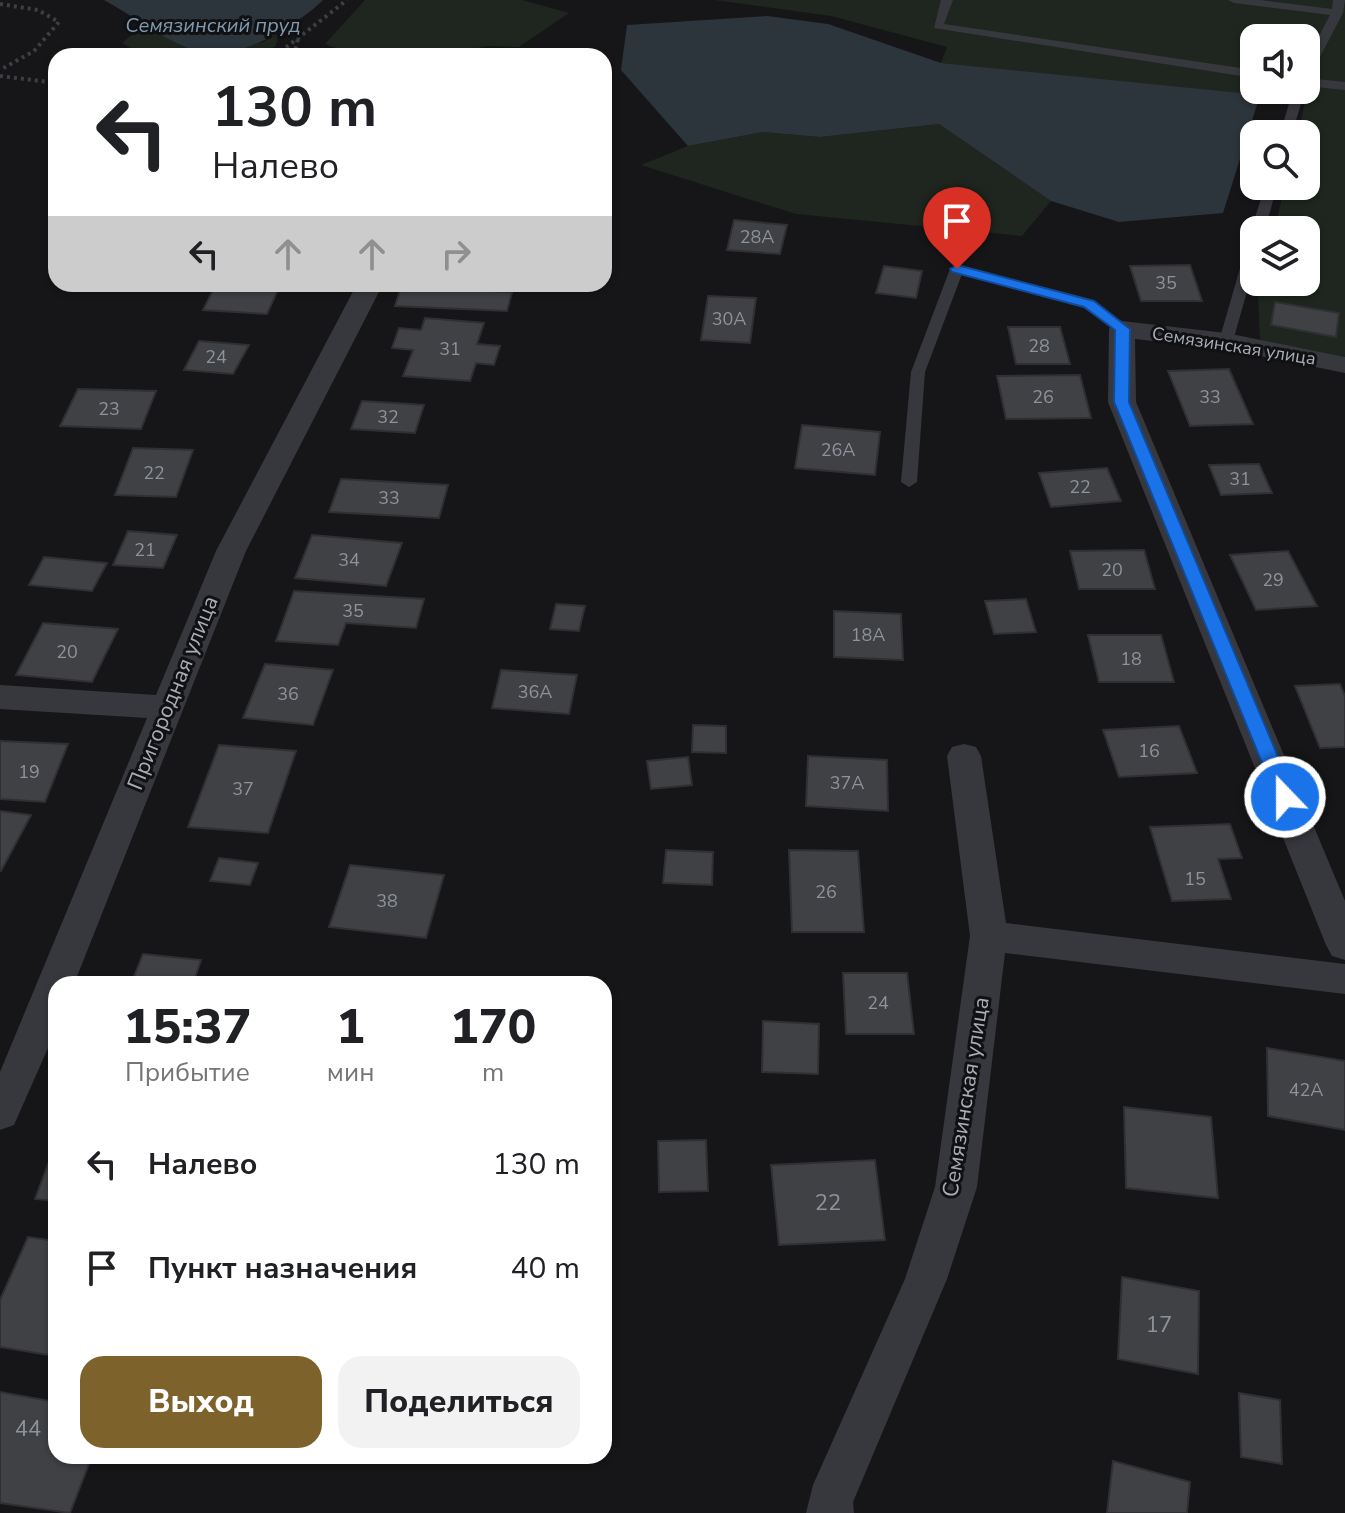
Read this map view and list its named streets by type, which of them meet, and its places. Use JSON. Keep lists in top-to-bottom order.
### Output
{
  "streets": {
    "street": ["Семязинская улица", "Пригородная улица"]
  },
  "water": ["Семязинский пруд"],
  "house_numbers": [
    "28А",
    "35",
    "30А",
    "28",
    "31",
    "24",
    "26",
    "33",
    "23",
    "32",
    "26А",
    "22",
    "31",
    "22",
    "33",
    "21",
    "34",
    "20",
    "29",
    "35",
    "18А",
    "20",
    "18",
    "36А",
    "36",
    "16",
    "19",
    "37А",
    "37",
    "15",
    "26",
    "38",
    "24",
    "42А",
    "22",
    "17",
    "44"
  ],
  "page": {
    "turn": ["130 m", "Налево"],
    "eta": [
      "15:37",
      "Прибытие",
      "1",
      "мин",
      "170",
      "m"
    ],
    "list": [
      {
        "name": "Налево",
        "value": "130 m"
      },
      {
        "name": "Пункт назначения",
        "value": "40 m"
      }
    ],
    "buttons": ["Выход", "Поделиться"]
  }
}
